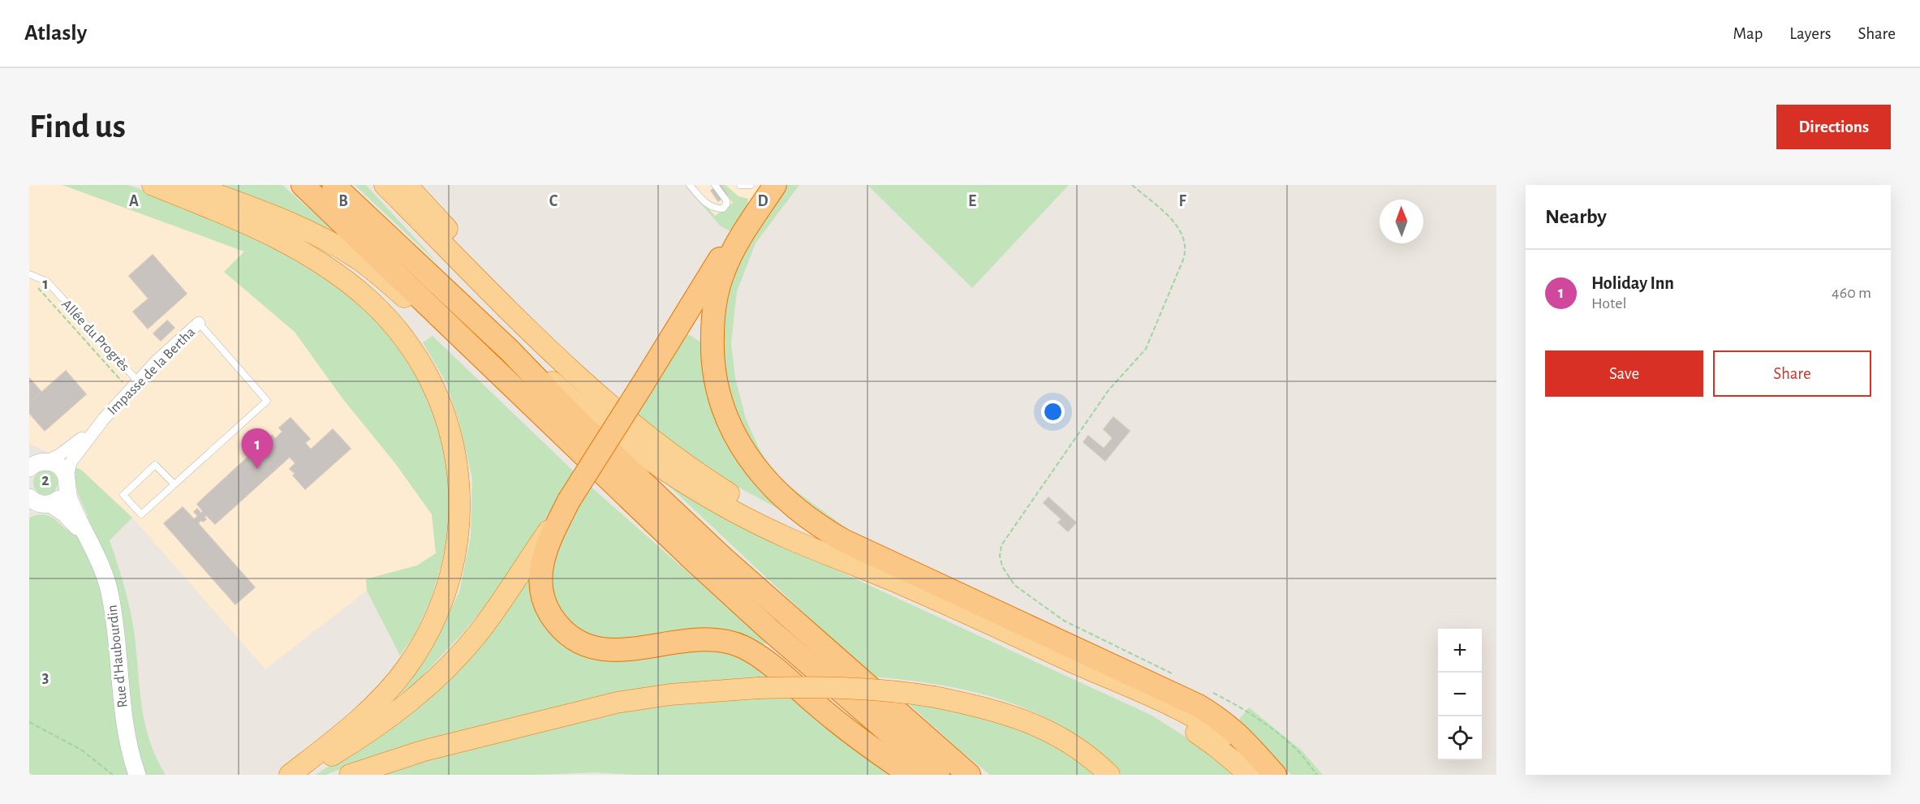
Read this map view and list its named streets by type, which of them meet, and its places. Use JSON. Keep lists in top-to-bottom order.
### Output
{
  "streets": {
    "main road": ["Rue d'Haubourdin"],
    "street": ["Impasse de la Bertha"],
    "lane": ["Allée du Progrès"]
  },
  "crossings": [
    ["Allée du Progrès", "Impasse de la Bertha"]
  ],
  "north": "top",
  "page": {
    "header": "Atlasly",
    "nav": ["Map", "Layers", "Share"],
    "buttons": [
      "Directions",
      ["Save", "Share"]
    ],
    "title": "Find us",
    "heading": "Nearby",
    "list": [
      {
        "mark": "1",
        "name": "Holiday Inn",
        "note": "Hotel",
        "value": "460 m"
      }
    ],
    "pins": "1",
    "map_buttons": ["+", "−"]
  },
  "grid": {
    "columns": [
      "A",
      "B",
      "C",
      "D",
      "E",
      "F"
    ],
    "rows": ["1", "2", "3"]
  }
}
